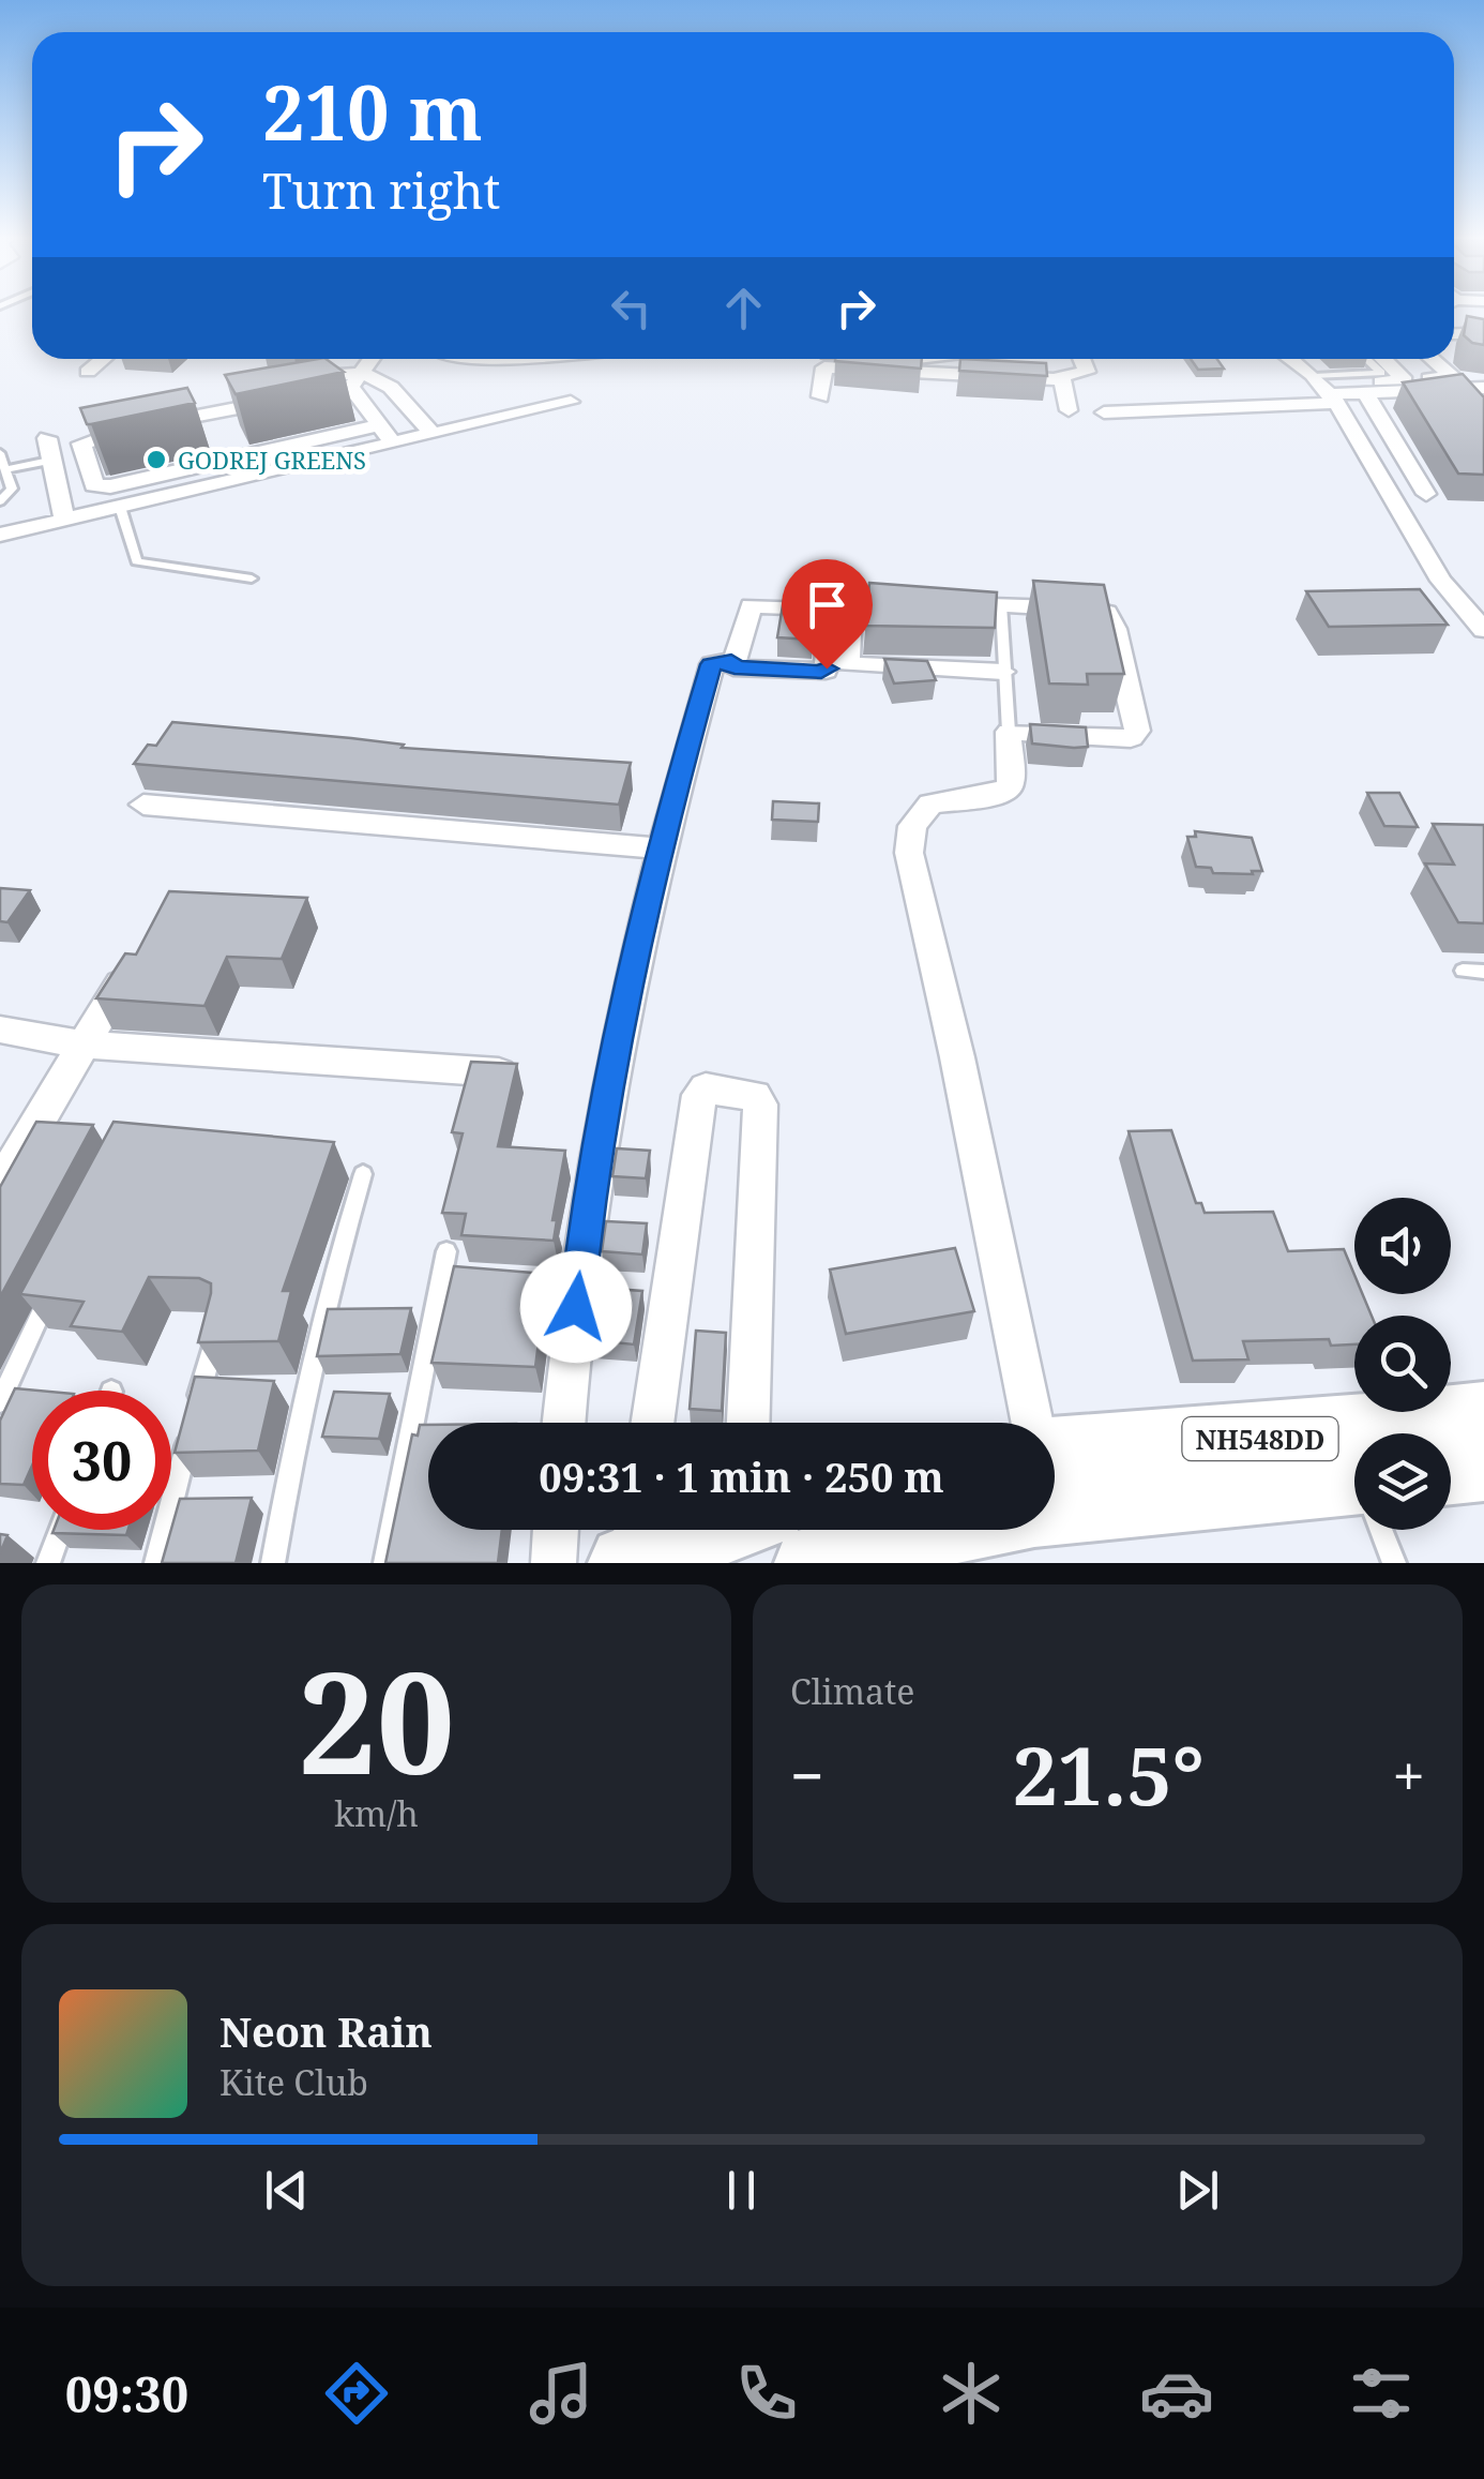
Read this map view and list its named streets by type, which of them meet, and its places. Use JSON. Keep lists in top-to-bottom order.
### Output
{
  "streets": {
    "highway": ["NH548DD"]
  },
  "places": ["GODREJ GREENS"],
  "page": {
    "turn": ["210 m", "Turn right"],
    "limit": "30",
    "trip": "09:31 · 1 min · 250 m",
    "tile": [
      ["20", "km/h"],
      "Climate"
    ],
    "heat": ["−", "21.5°", "+"],
    "song": ["Neon Rain", "Kite Club"],
    "tabs": "09:30"
  }
}
